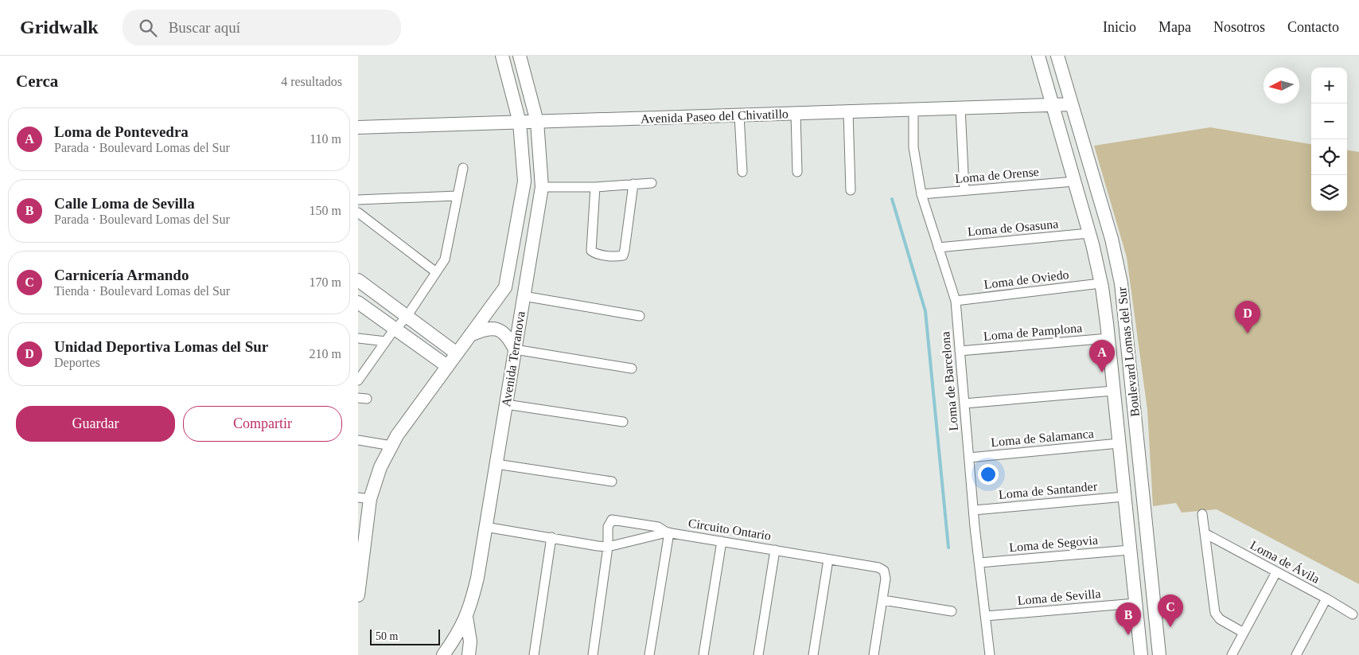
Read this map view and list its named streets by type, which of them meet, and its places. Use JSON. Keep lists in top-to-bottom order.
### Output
{
  "streets": {
    "street": [
      "Avenida Paseo del Chivatillo",
      "Loma de Orense",
      "Loma de Osasuna",
      "Loma de Oviedo",
      "Loma de Pamplona",
      "Boulevard Lomas del Sur",
      "Avenida Terranova",
      "Loma de Barcelona",
      "Loma de Salamanca",
      "Loma de Santander",
      "Circuito Ontario",
      "Loma de Segovia",
      "Loma de Ávila",
      "Loma de Sevilla"
    ]
  },
  "crossings": [
    ["Avenida Paseo del Chivatillo", "Boulevard Lomas del Sur"],
    ["Avenida Paseo del Chivatillo", "Avenida Terranova"],
    ["Avenida Paseo del Chivatillo", "Loma de Barcelona"],
    ["Loma de Orense", "Boulevard Lomas del Sur"],
    ["Loma de Orense", "Loma de Barcelona"],
    ["Loma de Osasuna", "Boulevard Lomas del Sur"],
    ["Loma de Osasuna", "Loma de Barcelona"],
    ["Loma de Oviedo", "Boulevard Lomas del Sur"],
    ["Loma de Oviedo", "Loma de Barcelona"],
    ["Loma de Pamplona", "Boulevard Lomas del Sur"],
    ["Loma de Pamplona", "Loma de Barcelona"],
    ["Boulevard Lomas del Sur", "Loma de Salamanca"],
    ["Boulevard Lomas del Sur", "Loma de Santander"],
    ["Boulevard Lomas del Sur", "Loma de Segovia"],
    ["Boulevard Lomas del Sur", "Loma de Sevilla"],
    ["Avenida Terranova", "Circuito Ontario"],
    ["Loma de Barcelona", "Loma de Salamanca"],
    ["Loma de Barcelona", "Loma de Santander"],
    ["Loma de Barcelona", "Loma de Segovia"],
    ["Loma de Barcelona", "Loma de Sevilla"]
  ],
  "scale_bar": "50 m",
  "north": "left",
  "page": {
    "header": "Gridwalk",
    "search": "Buscar aquí",
    "nav": [
      "Inicio",
      "Mapa",
      "Nosotros",
      "Contacto"
    ],
    "heading": ["Cerca", "4 resultados"],
    "map_buttons": ["+", "−"],
    "list": [
      {
        "mark": "A",
        "name": "Loma de Pontevedra",
        "note": "Parada · Boulevard Lomas del Sur",
        "value": "110 m"
      },
      {
        "mark": "B",
        "name": "Calle Loma de Sevilla",
        "note": "Parada · Boulevard Lomas del Sur",
        "value": "150 m"
      },
      {
        "mark": "C",
        "name": "Carnicería Armando",
        "note": "Tienda · Boulevard Lomas del Sur",
        "value": "170 m"
      },
      {
        "mark": "D",
        "name": "Unidad Deportiva Lomas del Sur",
        "note": "Deportes",
        "value": "210 m"
      }
    ],
    "pins": [
      "D",
      "A",
      "C",
      "B"
    ],
    "buttons": ["Guardar", "Compartir"],
    "scale": "50 m"
  }
}
